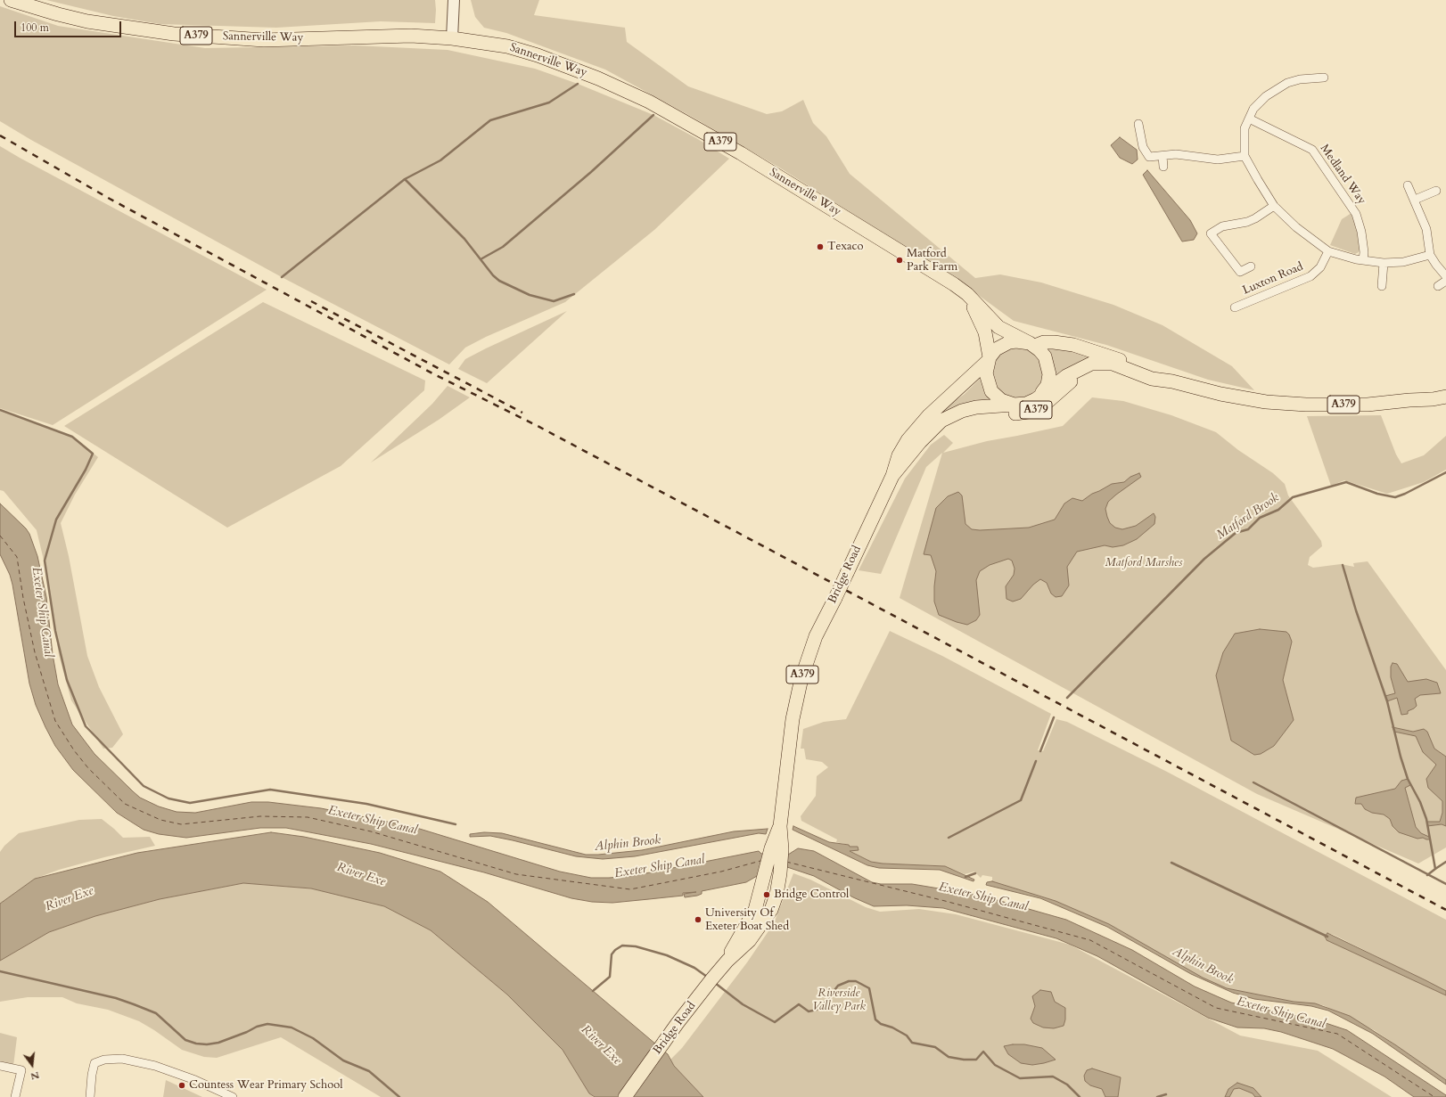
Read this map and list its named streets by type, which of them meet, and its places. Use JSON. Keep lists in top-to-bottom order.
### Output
{
  "streets": {
    "main road": ["A379", "Sannerville Way", "Bridge Road"],
    "street": ["Medland Way", "Luxton Road"]
  },
  "crossings": [
    ["A379", "Sannerville Way"],
    ["A379", "Bridge Road"],
    ["Sannerville Way", "Bridge Road"]
  ],
  "water": [
    "Matford Brook",
    "Exeter Ship Canal",
    "Alphin Brook",
    "River Exe"
  ],
  "parks": ["Matford Marshes", "Riverside Valley Park"],
  "places": [
    "Texaco",
    "Matford Park Farm",
    "Bridge Control",
    "University Of Exeter Boat Shed",
    "Countess Wear Primary School"
  ],
  "scale_bar": "100 m",
  "north": "bottom"
}
